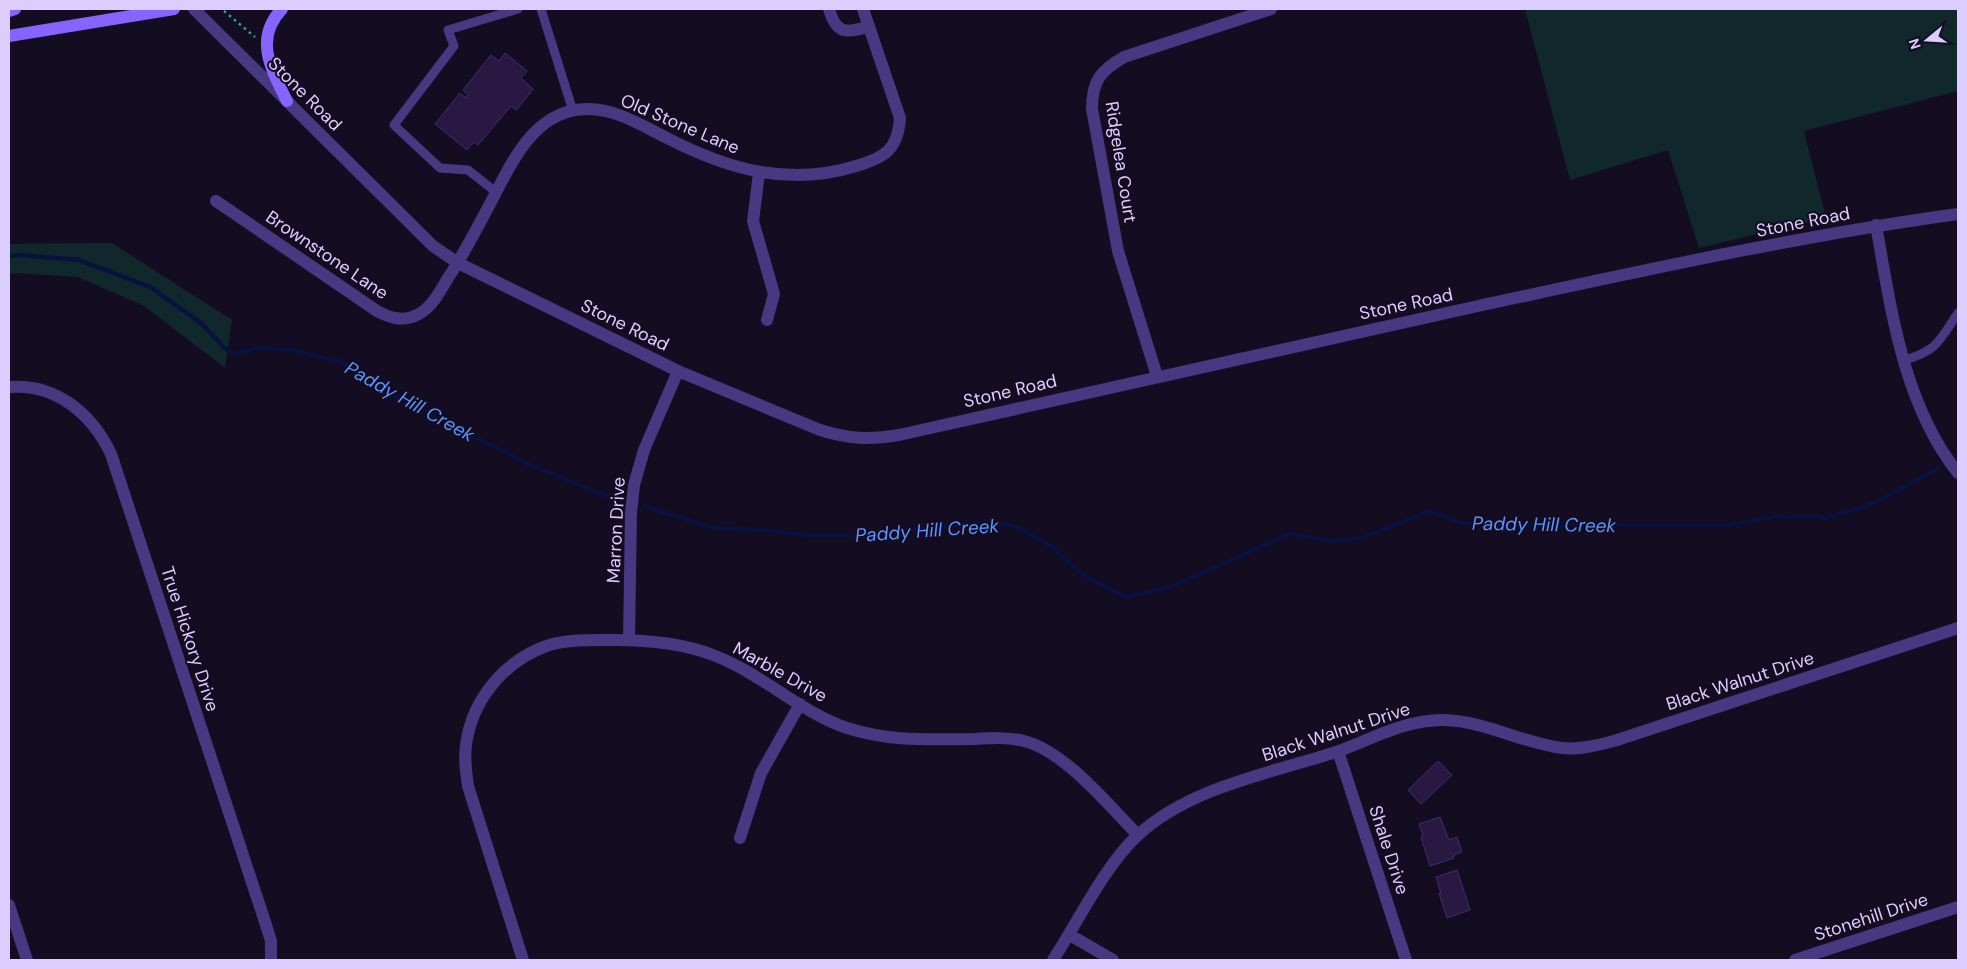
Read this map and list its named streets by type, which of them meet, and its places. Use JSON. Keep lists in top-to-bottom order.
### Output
{
  "streets": {
    "street": [
      "Stone Road",
      "Old Stone Lane",
      "Ridgelea Court",
      "Brownstone Lane",
      "Marron Drive",
      "True Hickory Drive",
      "Marble Drive",
      "Black Walnut Drive",
      "Shale Drive",
      "Stonehill Drive"
    ]
  },
  "crossings": [
    ["Stone Road", "Old Stone Lane"],
    ["Stone Road", "Ridgelea Court"],
    ["Stone Road", "Brownstone Lane"],
    ["Stone Road", "Marron Drive"],
    ["Old Stone Lane", "Brownstone Lane"],
    ["Marron Drive", "Marble Drive"],
    ["Marble Drive", "Black Walnut Drive"],
    ["Black Walnut Drive", "Shale Drive"]
  ],
  "water": ["Paddy Hill Creek"],
  "north": "left"
}
